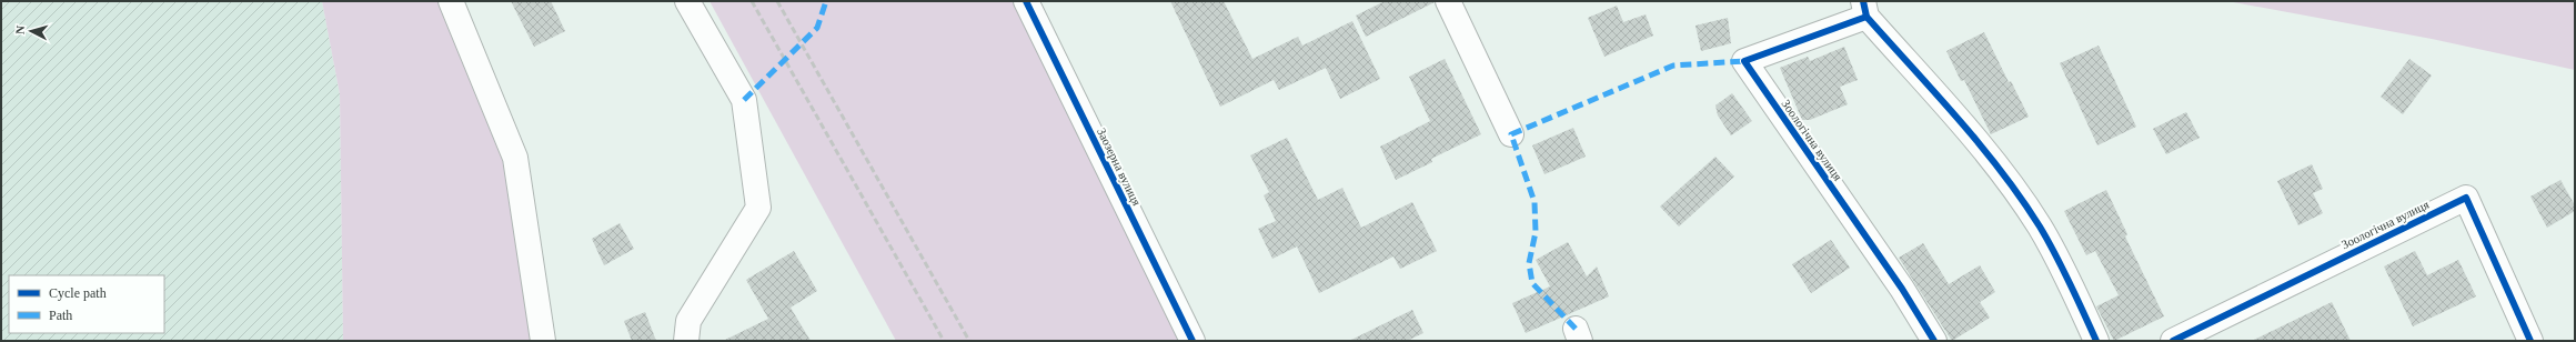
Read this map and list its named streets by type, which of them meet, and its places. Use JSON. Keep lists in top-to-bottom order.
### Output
{
  "streets": {
    "street": ["Зоологічна вулиця", "Заозерна вулиця"]
  },
  "legend": ["Cycle path", "Path"],
  "north": "left"
}
